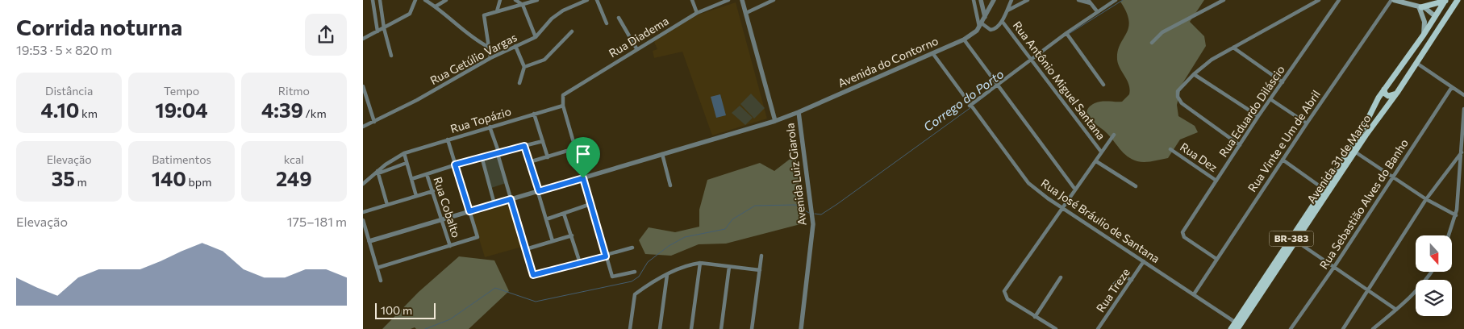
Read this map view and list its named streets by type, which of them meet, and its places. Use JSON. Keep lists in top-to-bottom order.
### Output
{
  "streets": {
    "main road": ["Avenida 31 de Março", "BR-383"],
    "street": [
      "Rua Diadema",
      "Rua Getúlio Vargas",
      "Avenida do Contorno",
      "Rua Antônio Miguel Santana",
      "Rua Eduardo Diláscio",
      "Rua Topázio",
      "Rua Vinte e Um de Abril",
      "Rua Dez",
      "Avenida Luiz Giarola",
      "Rua Sebastião Alves do Banho",
      "Rua Cobalto",
      "Rua José Bráulio de Santana",
      "Rua Treze"
    ]
  },
  "crossings": [
    ["Rua Diadema", "Rua Topázio"],
    ["Avenida do Contorno", "Avenida Luiz Giarola"],
    ["Avenida do Contorno", "Rua Cobalto"],
    ["Avenida do Contorno", "Rua José Bráulio de Santana"],
    ["Rua Eduardo Diláscio", "Rua Vinte e Um de Abril"],
    ["Rua Eduardo Diláscio", "Rua Dez"],
    ["Rua Vinte e Um de Abril", "Rua José Bráulio de Santana"],
    ["Avenida 31 de Março", "Rua José Bráulio de Santana"],
    ["Rua José Bráulio de Santana", "Rua Treze"]
  ],
  "water": ["Corrego do Porto"],
  "scale_bar": "100 m",
  "north": "bottom",
  "page": {
    "heading": ["Corrida noturna", "19:53 · 5 × 820 m"],
    "stats": [
      ["Distância", "4.10 km"],
      ["Tempo", "19:04"],
      ["Ritmo", "4:39 /km"],
      ["Elevação", "35 m"],
      ["Batimentos", "140 bpm"],
      ["kcal", "249"]
    ],
    "chart": ["Elevação", "175–181 m"],
    "scale": "100 m"
  }
}
